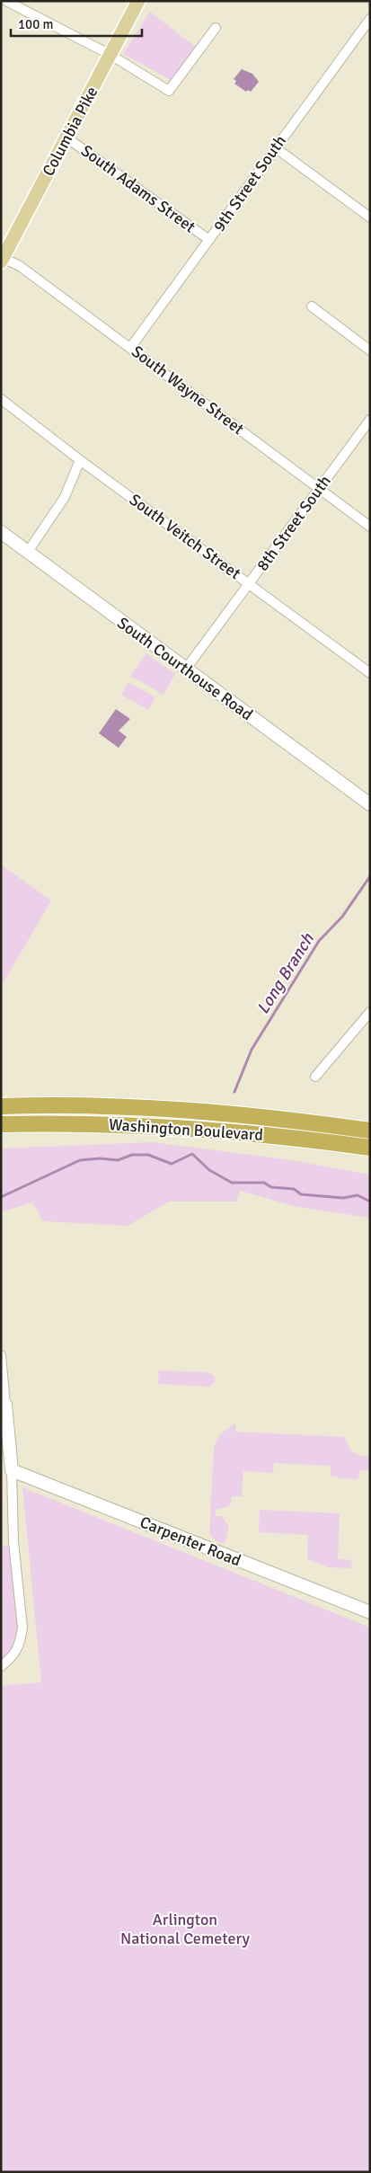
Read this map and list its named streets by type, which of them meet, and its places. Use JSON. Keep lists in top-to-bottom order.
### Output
{
  "streets": {
    "highway": ["Washington Boulevard"],
    "main road": ["Columbia Pike"],
    "street": [
      "9th Street South",
      "South Adams Street",
      "South Wayne Street",
      "8th Street South",
      "South Veitch Street",
      "South Courthouse Road",
      "Carpenter Road"
    ]
  },
  "crossings": [
    ["Columbia Pike", "South Adams Street"],
    ["Columbia Pike", "South Wayne Street"],
    ["9th Street South", "South Adams Street"],
    ["9th Street South", "South Wayne Street"],
    ["South Wayne Street", "8th Street South"],
    ["8th Street South", "South Veitch Street"],
    ["8th Street South", "South Courthouse Road"]
  ],
  "water": ["Long Branch"],
  "parks": ["Arlington National Cemetery"],
  "scale_bar": "100 m"
}
